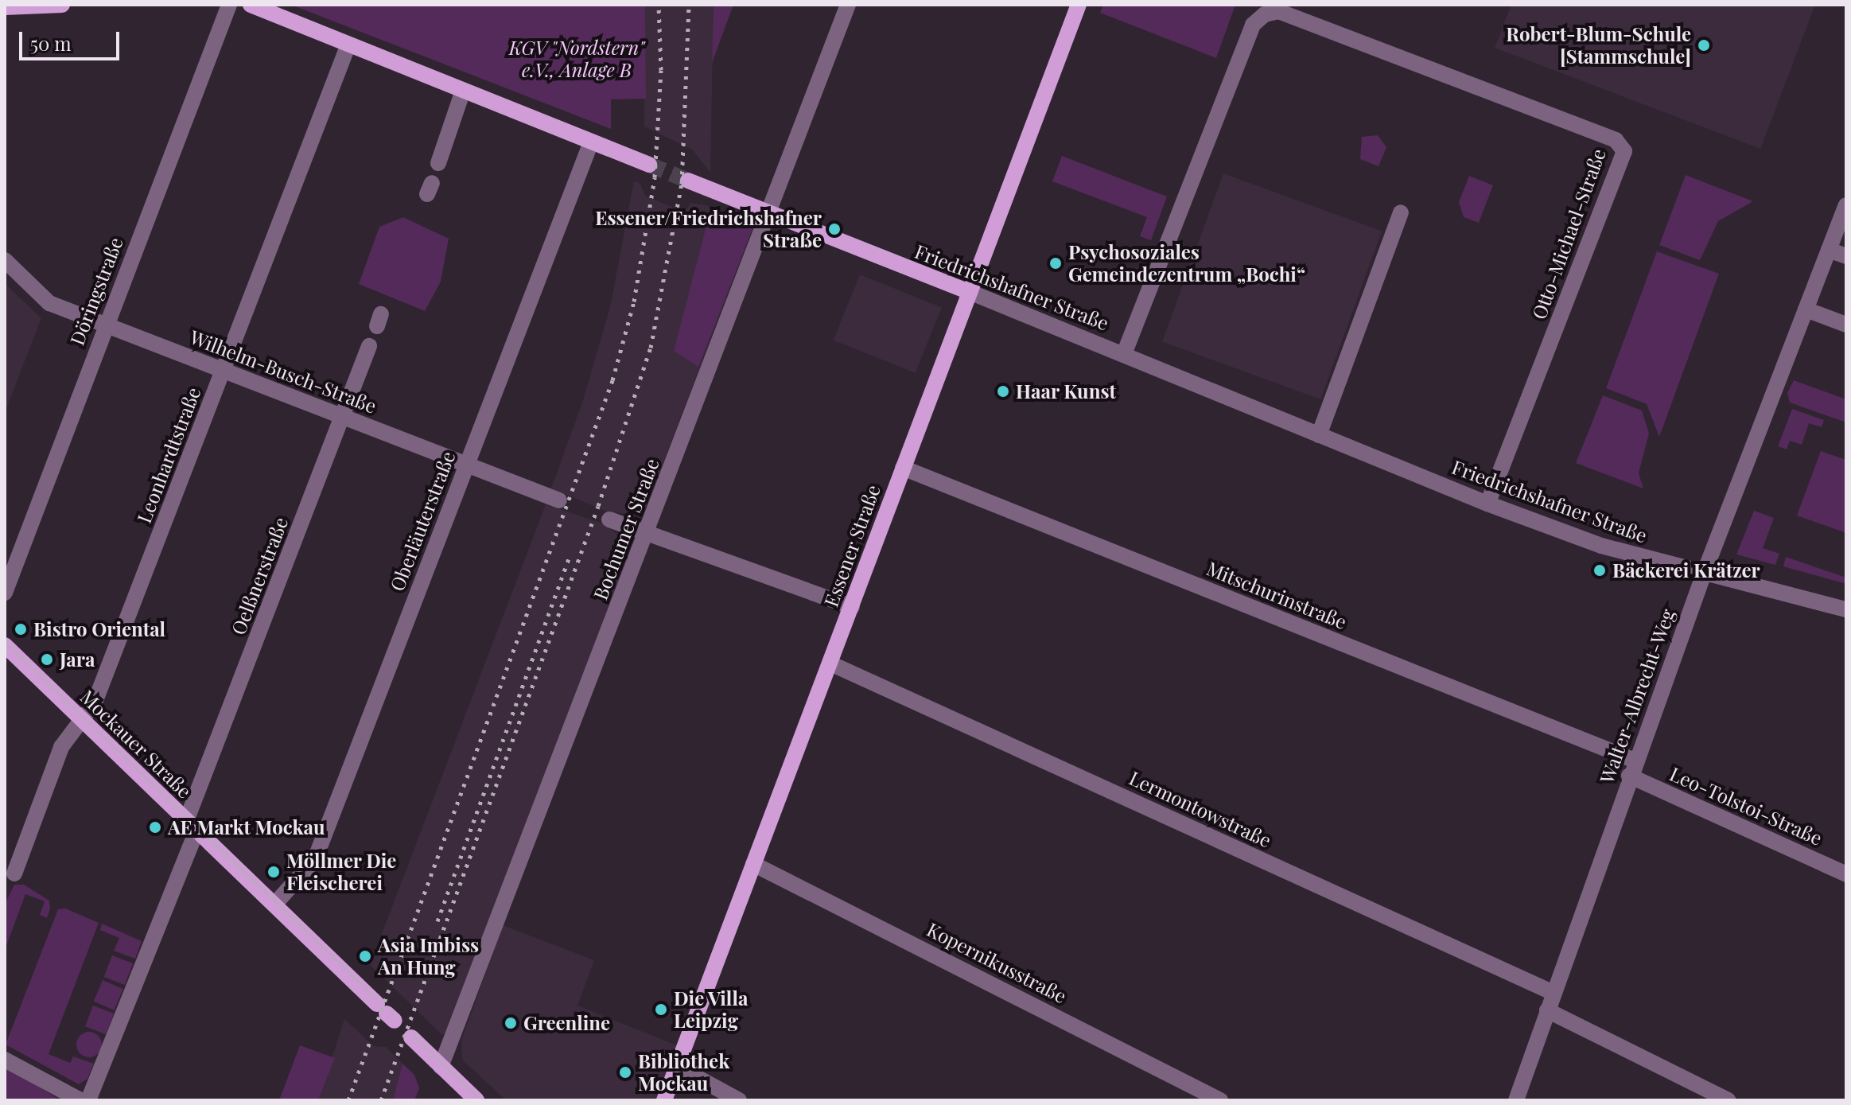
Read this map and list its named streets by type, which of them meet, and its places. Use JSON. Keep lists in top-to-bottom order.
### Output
{
  "streets": {
    "main road": ["Friedrichshafner Straße", "Essener Straße", "Mockauer Straße"],
    "street": [
      "Otto-Michael-Straße",
      "Döringstraße",
      "Wilhelm-Busch-Straße",
      "Leonhardtstraße",
      "Oberläuterstraße",
      "Bochumer Straße",
      "Oelßnerstraße",
      "Mitschurinstraße",
      "Walter-Albrecht-Weg",
      "Leo-Tolstoi-Straße",
      "Lermontowstraße",
      "Kopernikusstraße"
    ]
  },
  "crossings": [
    ["Otto-Michael-Straße", "Friedrichshafner Straße"],
    ["Friedrichshafner Straße", "Bochumer Straße"],
    ["Friedrichshafner Straße", "Essener Straße"],
    ["Friedrichshafner Straße", "Walter-Albrecht-Weg"],
    ["Döringstraße", "Wilhelm-Busch-Straße"],
    ["Wilhelm-Busch-Straße", "Leonhardtstraße"],
    ["Wilhelm-Busch-Straße", "Oberläuterstraße"],
    ["Wilhelm-Busch-Straße", "Oelßnerstraße"],
    ["Leonhardtstraße", "Mockauer Straße"],
    ["Oberläuterstraße", "Mockauer Straße"],
    ["Essener Straße", "Mitschurinstraße"],
    ["Essener Straße", "Lermontowstraße"],
    ["Essener Straße", "Kopernikusstraße"],
    ["Oelßnerstraße", "Mockauer Straße"],
    ["Mitschurinstraße", "Walter-Albrecht-Weg"],
    ["Mitschurinstraße", "Leo-Tolstoi-Straße"],
    ["Walter-Albrecht-Weg", "Leo-Tolstoi-Straße"],
    ["Walter-Albrecht-Weg", "Lermontowstraße"]
  ],
  "parks": ["KGV \"Nordstern\" e.V., Anlage B"],
  "places": [
    "Robert-Blum-Schule [Stammschule]",
    "Essener/Friedrichshafner Straße",
    "Psychosoziales Gemeindezentrum „Bochi“",
    "Haar Kunst",
    "Bäckerei Krätzer",
    "Bistro Oriental",
    "Jara",
    "AE Markt Mockau",
    "Möllmer Die Fleischerei",
    "Asia Imbiss An Hung",
    "Die Villa Leipzig",
    "Greenline",
    "Bibliothek Mockau"
  ],
  "scale_bar": "50 m"
}
